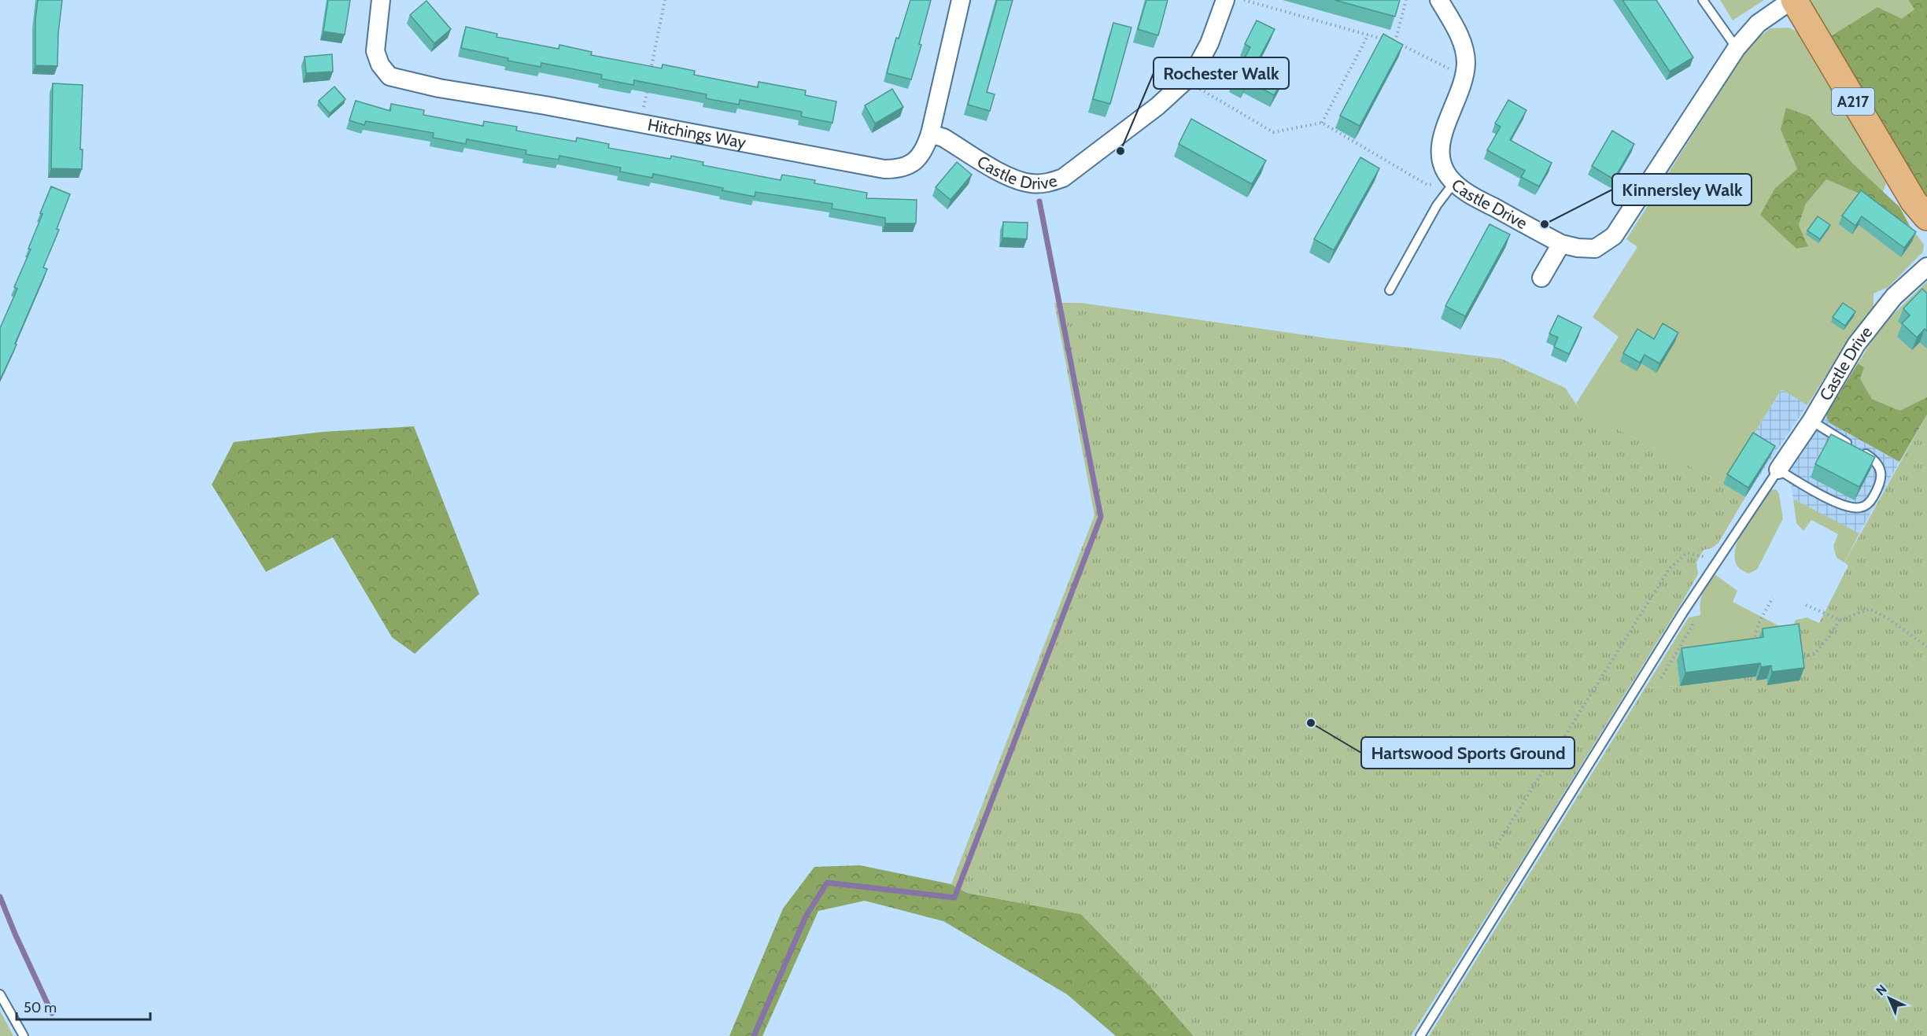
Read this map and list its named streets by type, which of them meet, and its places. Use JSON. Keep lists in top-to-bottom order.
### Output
{
  "streets": {
    "main road": ["A217"],
    "street": ["Hitchings Way", "Castle Drive"]
  },
  "crossings": [
    ["A217", "Castle Drive"],
    ["Hitchings Way", "Castle Drive"]
  ],
  "places": ["Rochester Walk", "Kinnersley Walk", "Hartswood Sports Ground"],
  "scale_bar": "50 m",
  "north": "top left"
}
